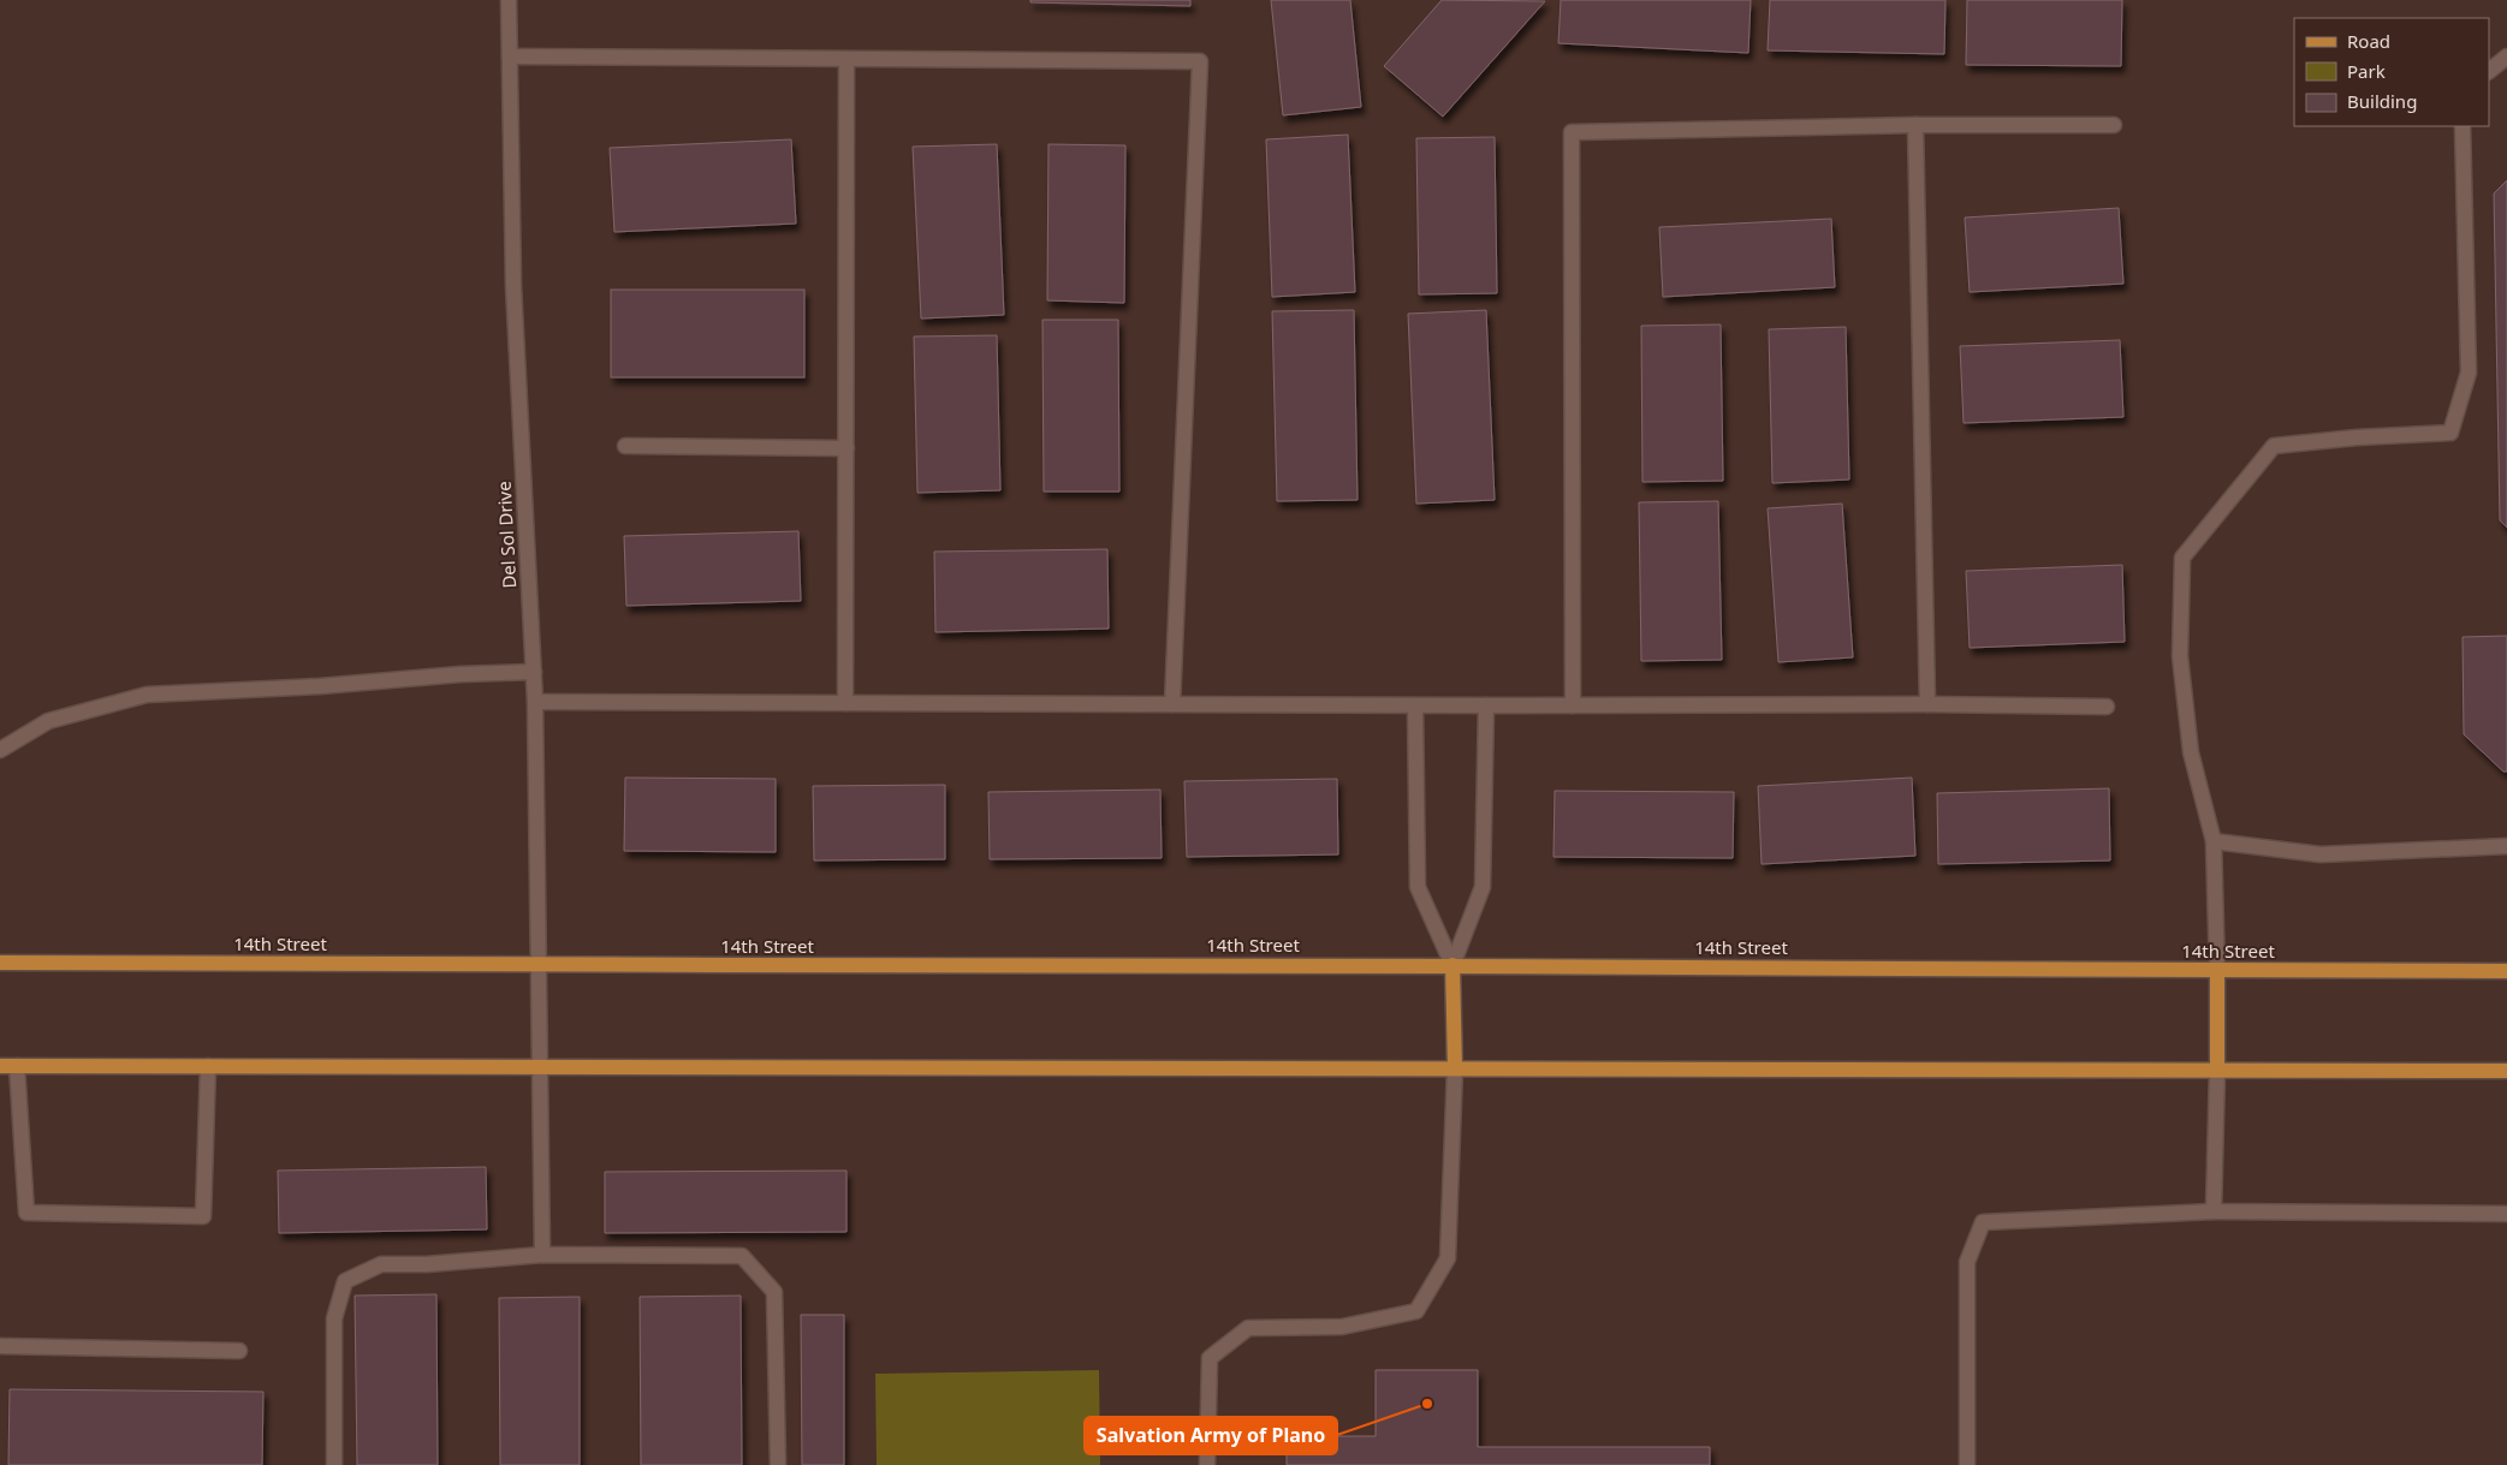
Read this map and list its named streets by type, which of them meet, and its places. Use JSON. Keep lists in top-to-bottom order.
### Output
{
  "streets": {
    "main road": ["14th Street"],
    "street": ["Del Sol Drive"]
  },
  "crossings": [
    ["Del Sol Drive", "14th Street"]
  ],
  "places": ["Salvation Army of Plano"],
  "legend": ["Road", "Park", "Building"]
}
